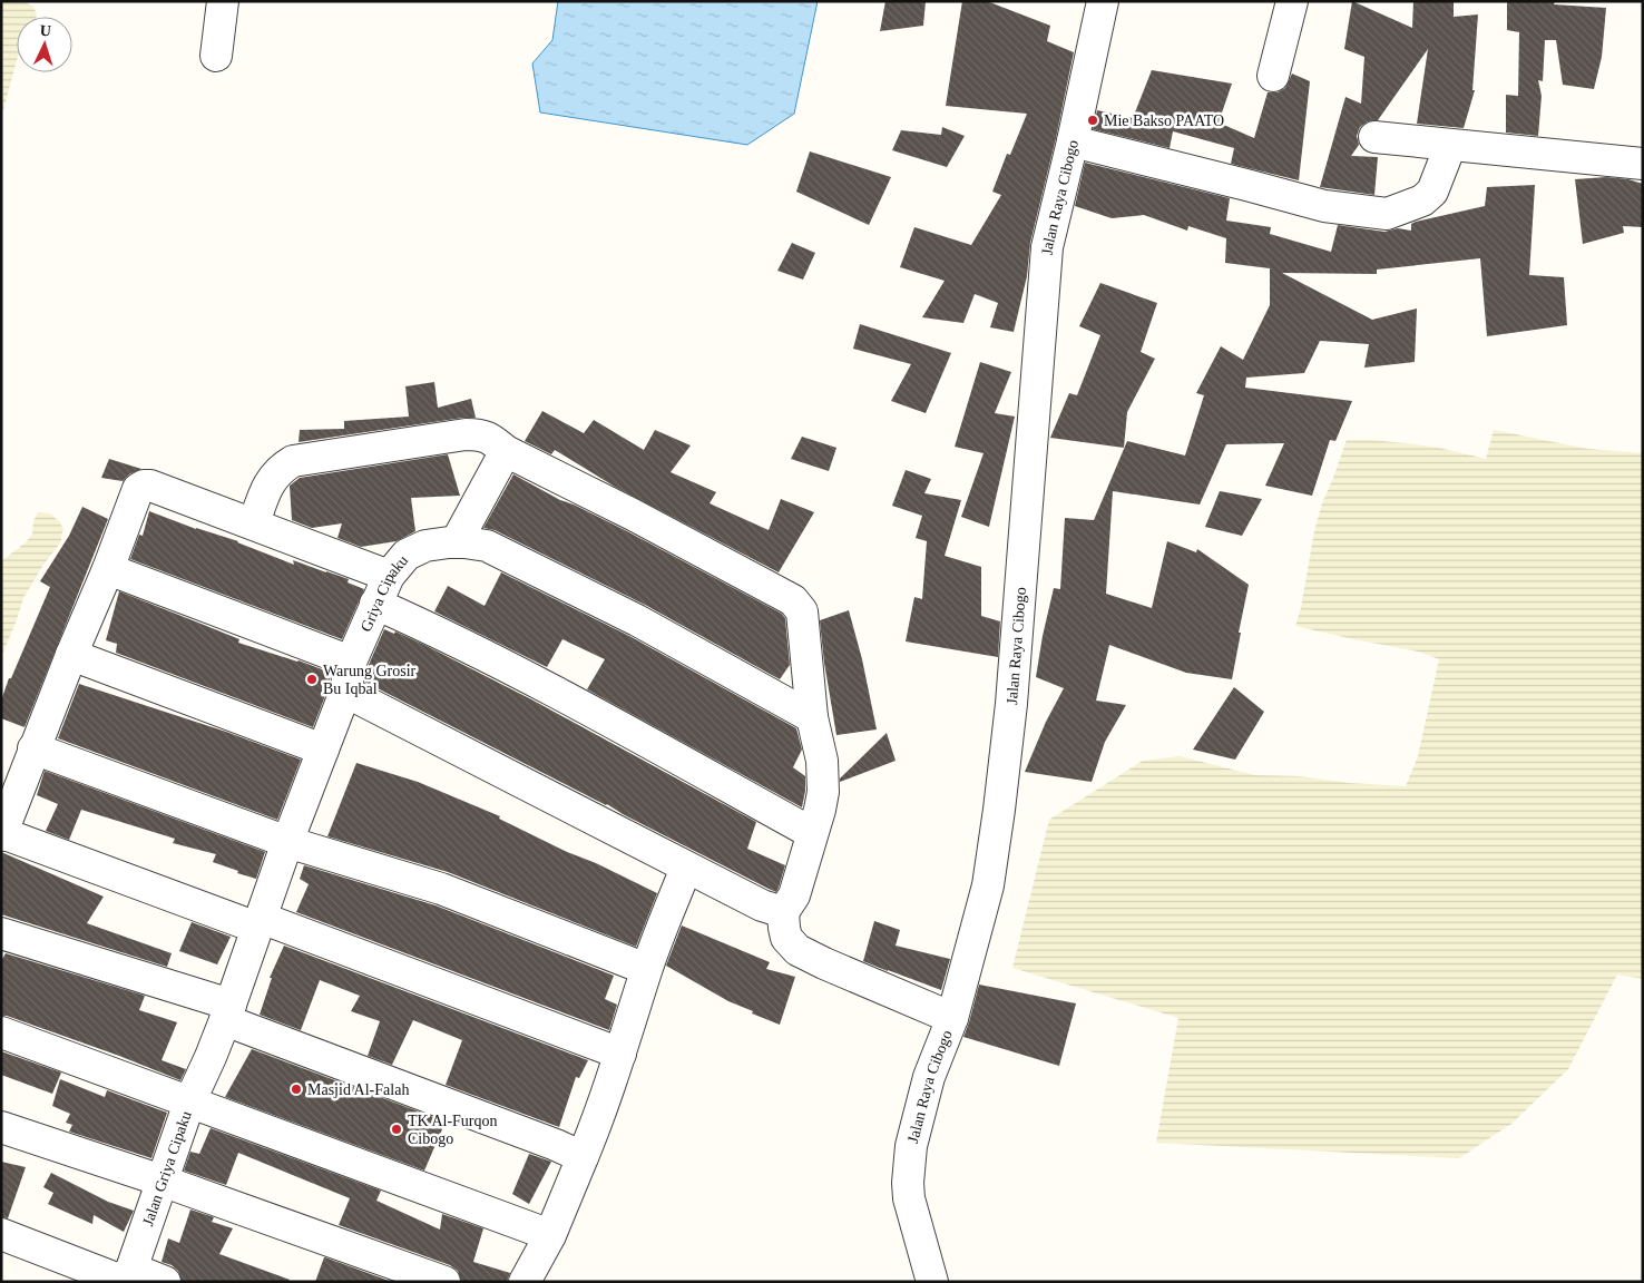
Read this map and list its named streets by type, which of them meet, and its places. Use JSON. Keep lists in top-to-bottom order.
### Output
{
  "streets": {
    "street": ["Jalan Raya Cibogo", "Griya Cipaku", "Jalan Griya Cipaku"]
  },
  "crossings": [
    ["Griya Cipaku", "Jalan Griya Cipaku"]
  ],
  "places": [
    "Mie Bakso PAATO",
    "Warung Grosir Bu Iqbal",
    "Masjid Al-Falah",
    "TK Al-Furqon Cibogo"
  ],
  "north": "top"
}
